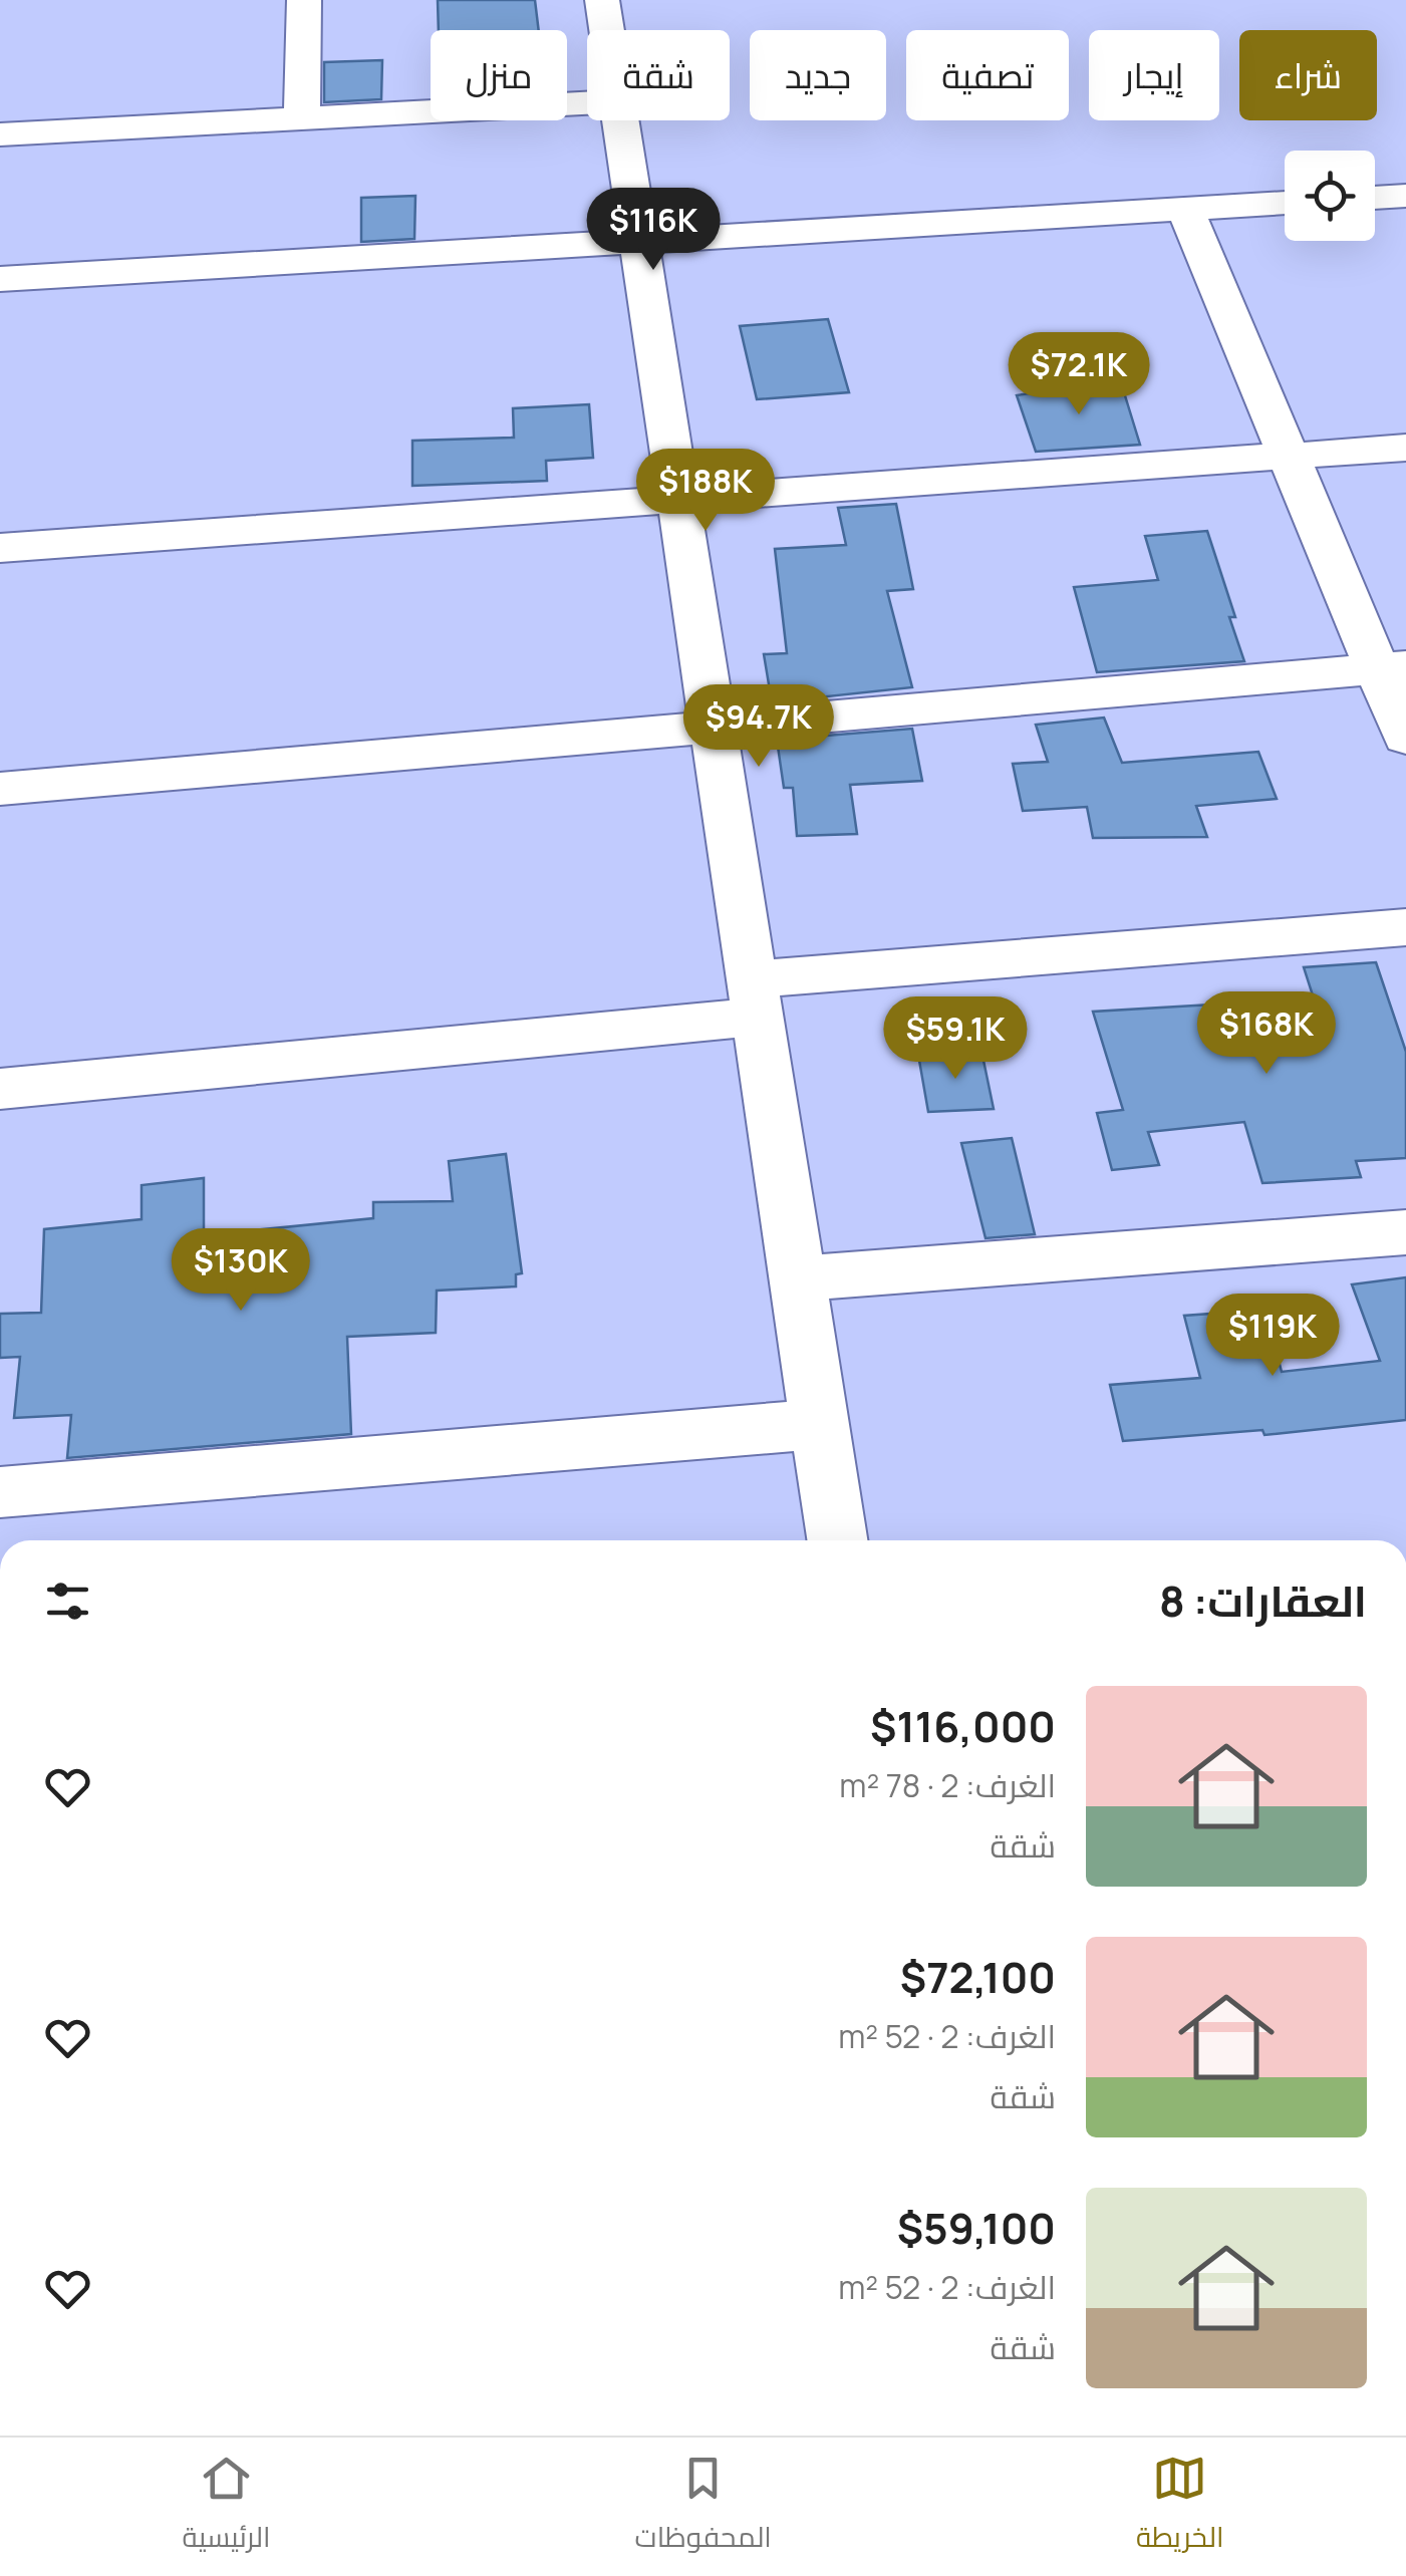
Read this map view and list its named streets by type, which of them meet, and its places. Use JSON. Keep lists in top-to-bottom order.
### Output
{
  "page": {
    "chip": [
      "شراء",
      "إيجار",
      "تصفية",
      "جديد",
      "شقة",
      "منزل"
    ],
    "price": [
      "$116K",
      "$72.1K",
      "$188K",
      "$94.7K",
      "$168K",
      "$59.1K",
      "$130K",
      "$119K"
    ],
    "heading": "العقارات: 8",
    "list": [
      {
        "name": "$116,000",
        "note": "الغرف: 2 · 78 m² · شقة"
      },
      {
        "name": "$72,100",
        "note": "الغرف: 2 · 52 m² · شقة"
      },
      {
        "name": "$59,100",
        "note": "الغرف: 2 · 52 m² · شقة"
      }
    ],
    "tabs": ["الخريطة", "المحفوظات", "الرئيسية"]
  }
}
